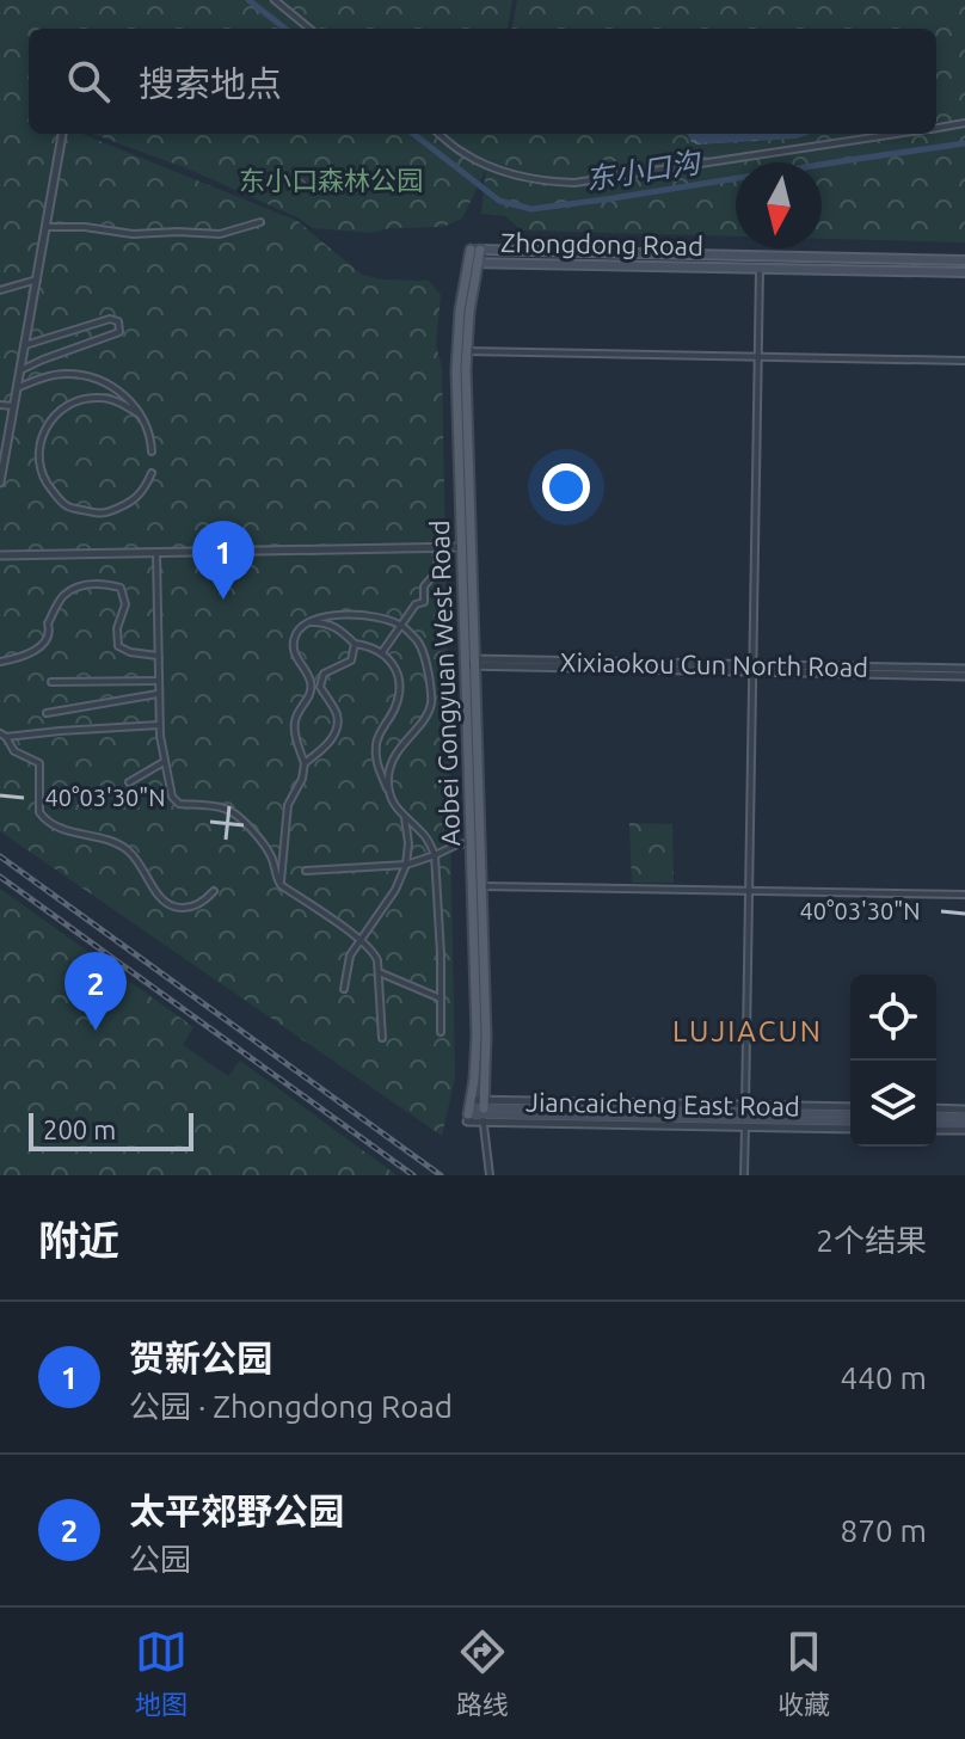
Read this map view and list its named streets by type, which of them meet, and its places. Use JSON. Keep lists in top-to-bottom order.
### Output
{
  "streets": {
    "main road": ["Zhongdong Road", "Aobei Gongyuan West Road", "Jiancaicheng East Road"],
    "street": ["Xixiaokou Cun North Road"]
  },
  "crossings": [
    ["Zhongdong Road", "Aobei Gongyuan West Road"],
    ["Xixiaokou Cun North Road", "Aobei Gongyuan West Road"],
    ["Aobei Gongyuan West Road", "Jiancaicheng East Road"]
  ],
  "districts": ["LUJIACUN"],
  "water": ["东小口沟"],
  "parks": ["东小口森林公园"],
  "scale_bar": "200 m",
  "north": "bottom",
  "page": {
    "search": "搜索地点",
    "pins": ["1", "2"],
    "scale": "200 m",
    "heading": ["附近", "2个结果"],
    "list": [
      {
        "mark": "1",
        "name": "贺新公园",
        "note": "公园 · Zhongdong Road",
        "value": "440 m"
      },
      {
        "mark": "2",
        "name": "太平郊野公园",
        "note": "公园",
        "value": "870 m"
      }
    ],
    "nav": ["地图", "路线", "收藏"]
  },
  "coordinates": ["40°03'30\"N"]
}
